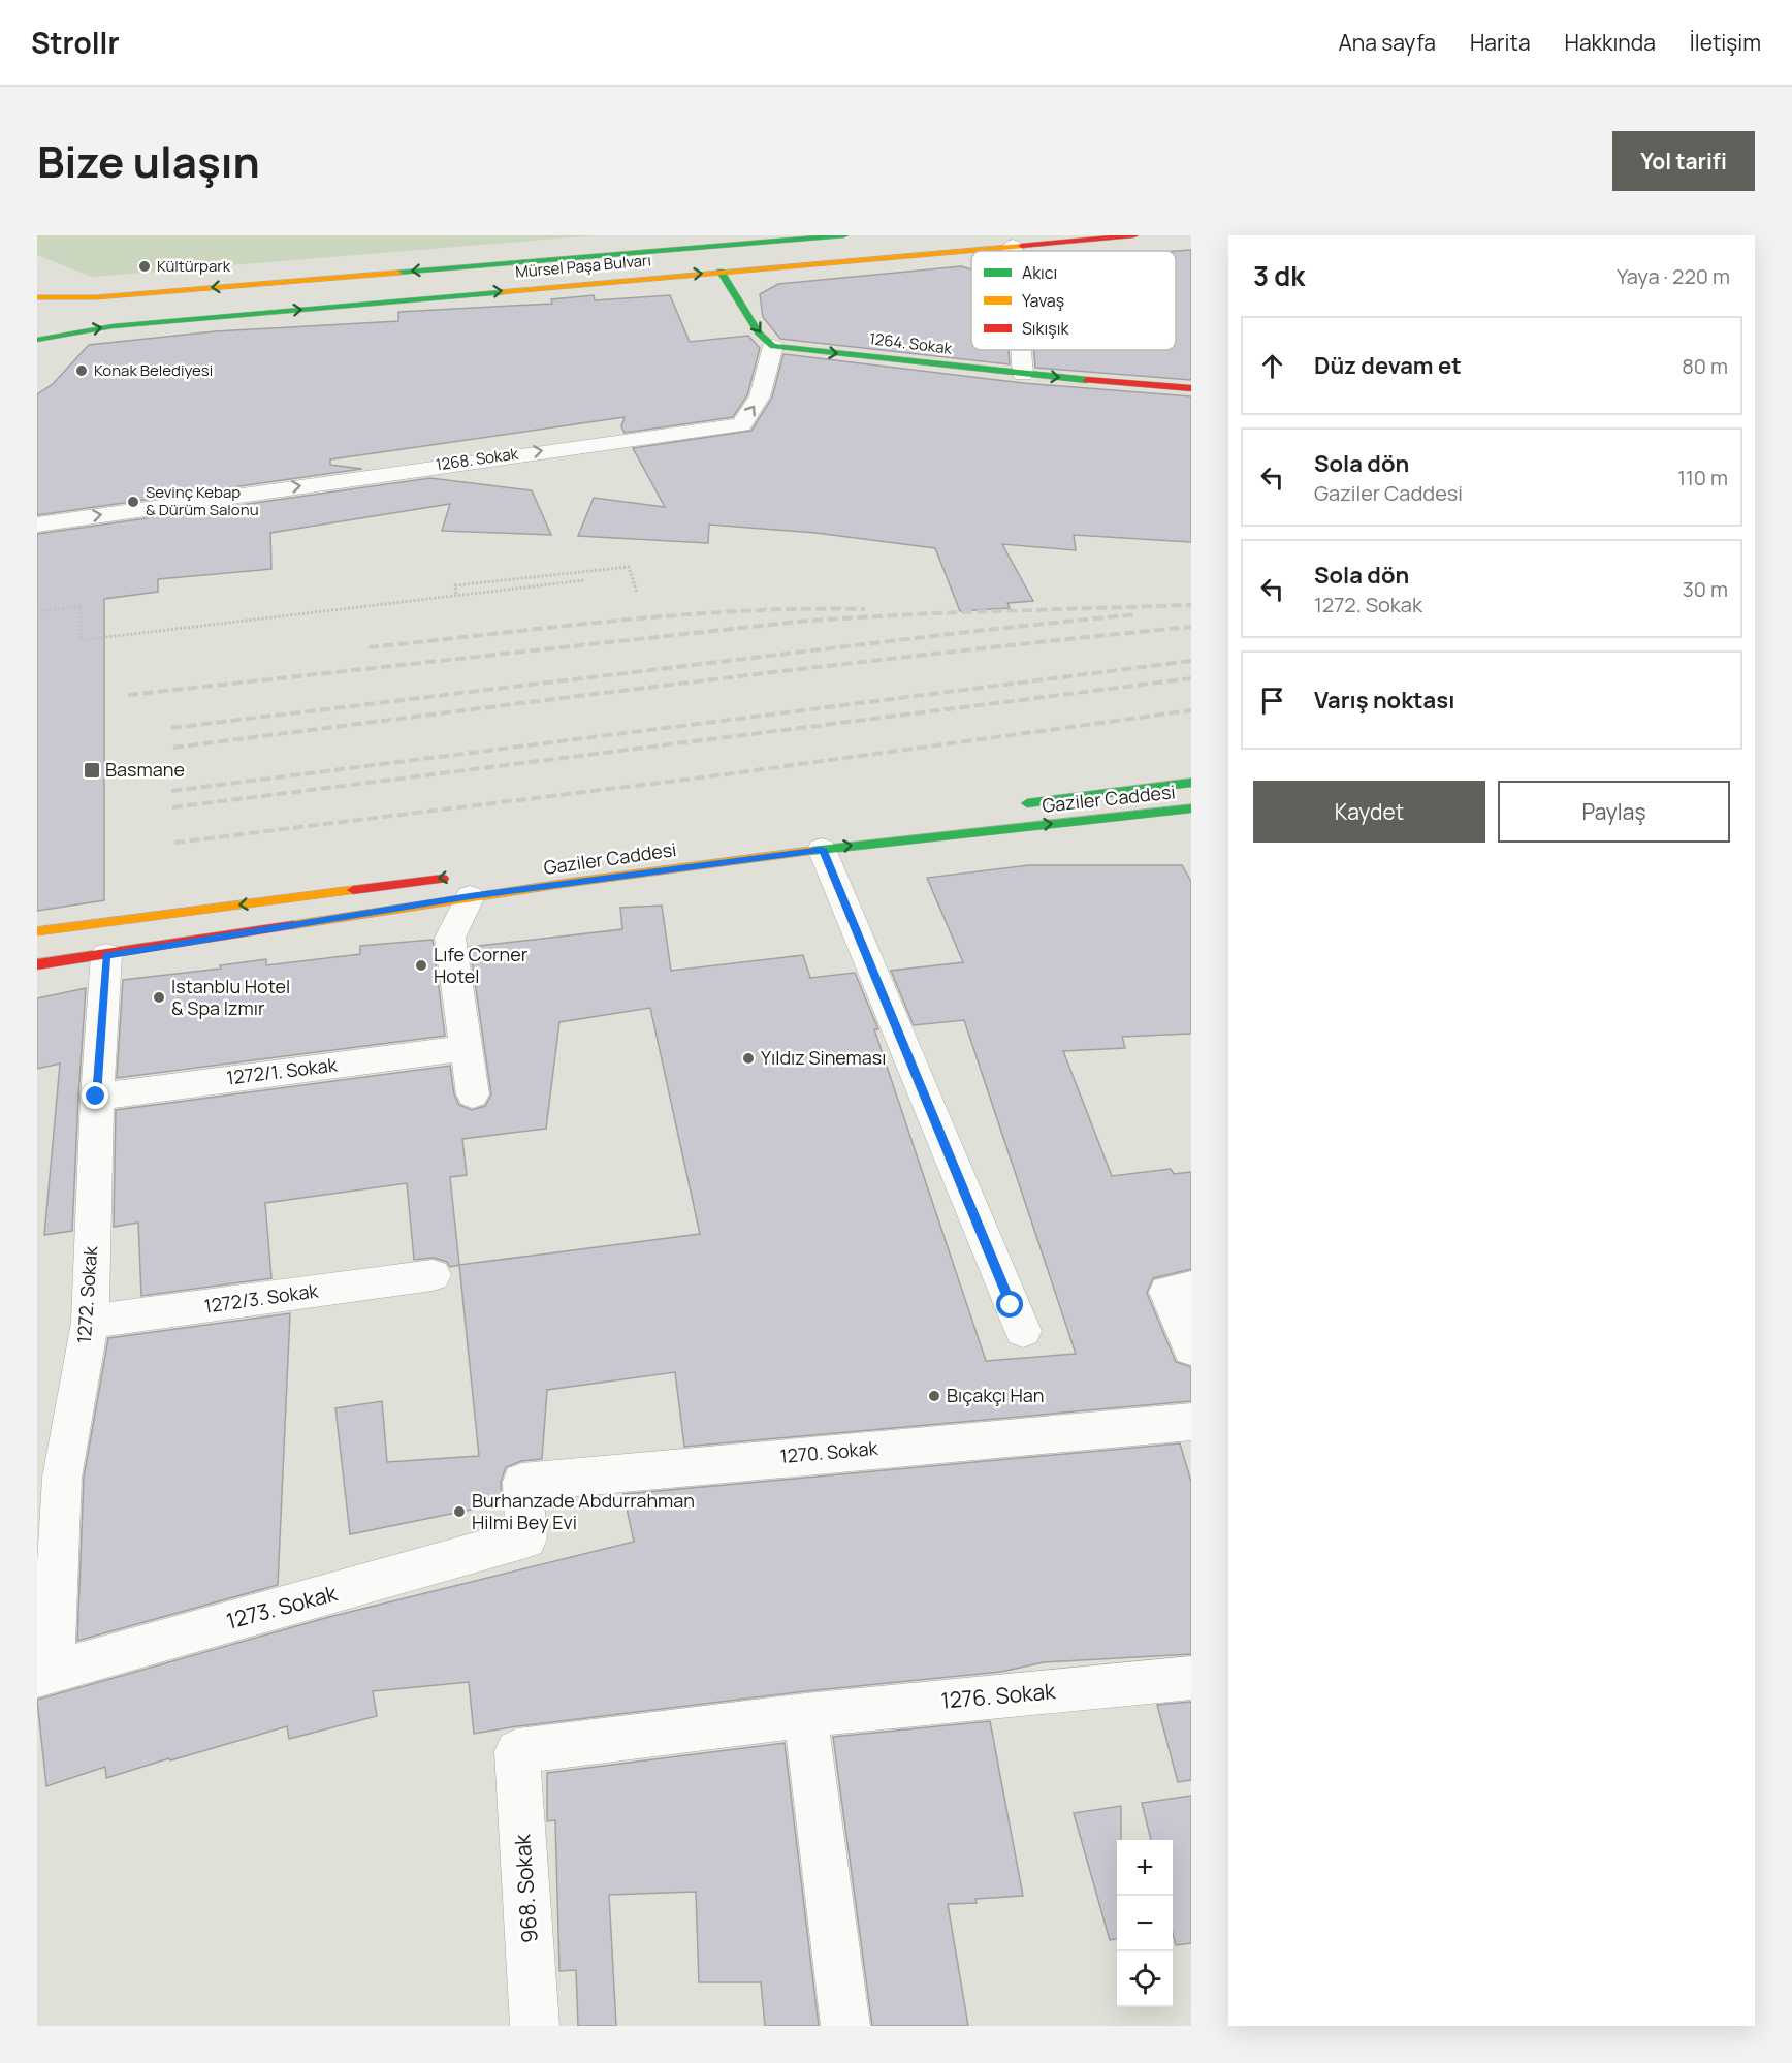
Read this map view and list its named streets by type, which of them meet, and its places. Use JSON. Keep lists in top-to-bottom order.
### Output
{
  "streets": {
    "main road": ["Mürsel Paşa Bulvarı", "1264. Sokak", "Gaziler Caddesi"],
    "street": [
      "1268. Sokak",
      "1272/1. Sokak",
      "1272. Sokak",
      "1272/3. Sokak",
      "1270. Sokak",
      "1273. Sokak",
      "1276. Sokak",
      "968. Sokak"
    ]
  },
  "crossings": [
    ["1264. Sokak", "1268. Sokak"],
    ["Gaziler Caddesi", "1272. Sokak"],
    ["1272/1. Sokak", "1272. Sokak"],
    ["1272. Sokak", "1272/3. Sokak"],
    ["1272. Sokak", "1273. Sokak"],
    ["1270. Sokak", "1273. Sokak"],
    ["1276. Sokak", "968. Sokak"]
  ],
  "one_way": ["1264. Sokak", "1268. Sokak"],
  "places": {
    "other": [
      "Kültürpark",
      "Konak Belediyesi",
      "Sevinç Kebap & Dürüm Salonu",
      "Lıfe Corner Hotel",
      "Istanblu Hotel & Spa Izmır",
      "Yıldız Sineması",
      "Bıçakçı Han",
      "Burhanzade Abdurrahman Hilmi Bey Evi"
    ],
    "transit": ["Basmane"]
  },
  "legend": ["Akıcı", "Yavaş", "Sıkışık"],
  "page": {
    "header": "Strollr",
    "nav": [
      "Ana sayfa",
      "Harita",
      "Hakkında",
      "İletişim"
    ],
    "title": "Bize ulaşın",
    "buttons": [
      "Yol tarifi",
      ["Kaydet", "Paylaş"]
    ],
    "heading": ["3 dk", "Yaya · 220 m"],
    "list": [
      ["Düz devam et", "80 m"],
      ["Sola dön", "Gaziler Caddesi", "110 m"],
      ["Sola dön", "1272. Sokak", "30 m"],
      "Varış noktası"
    ],
    "map_buttons": ["+", "−"]
  }
}
